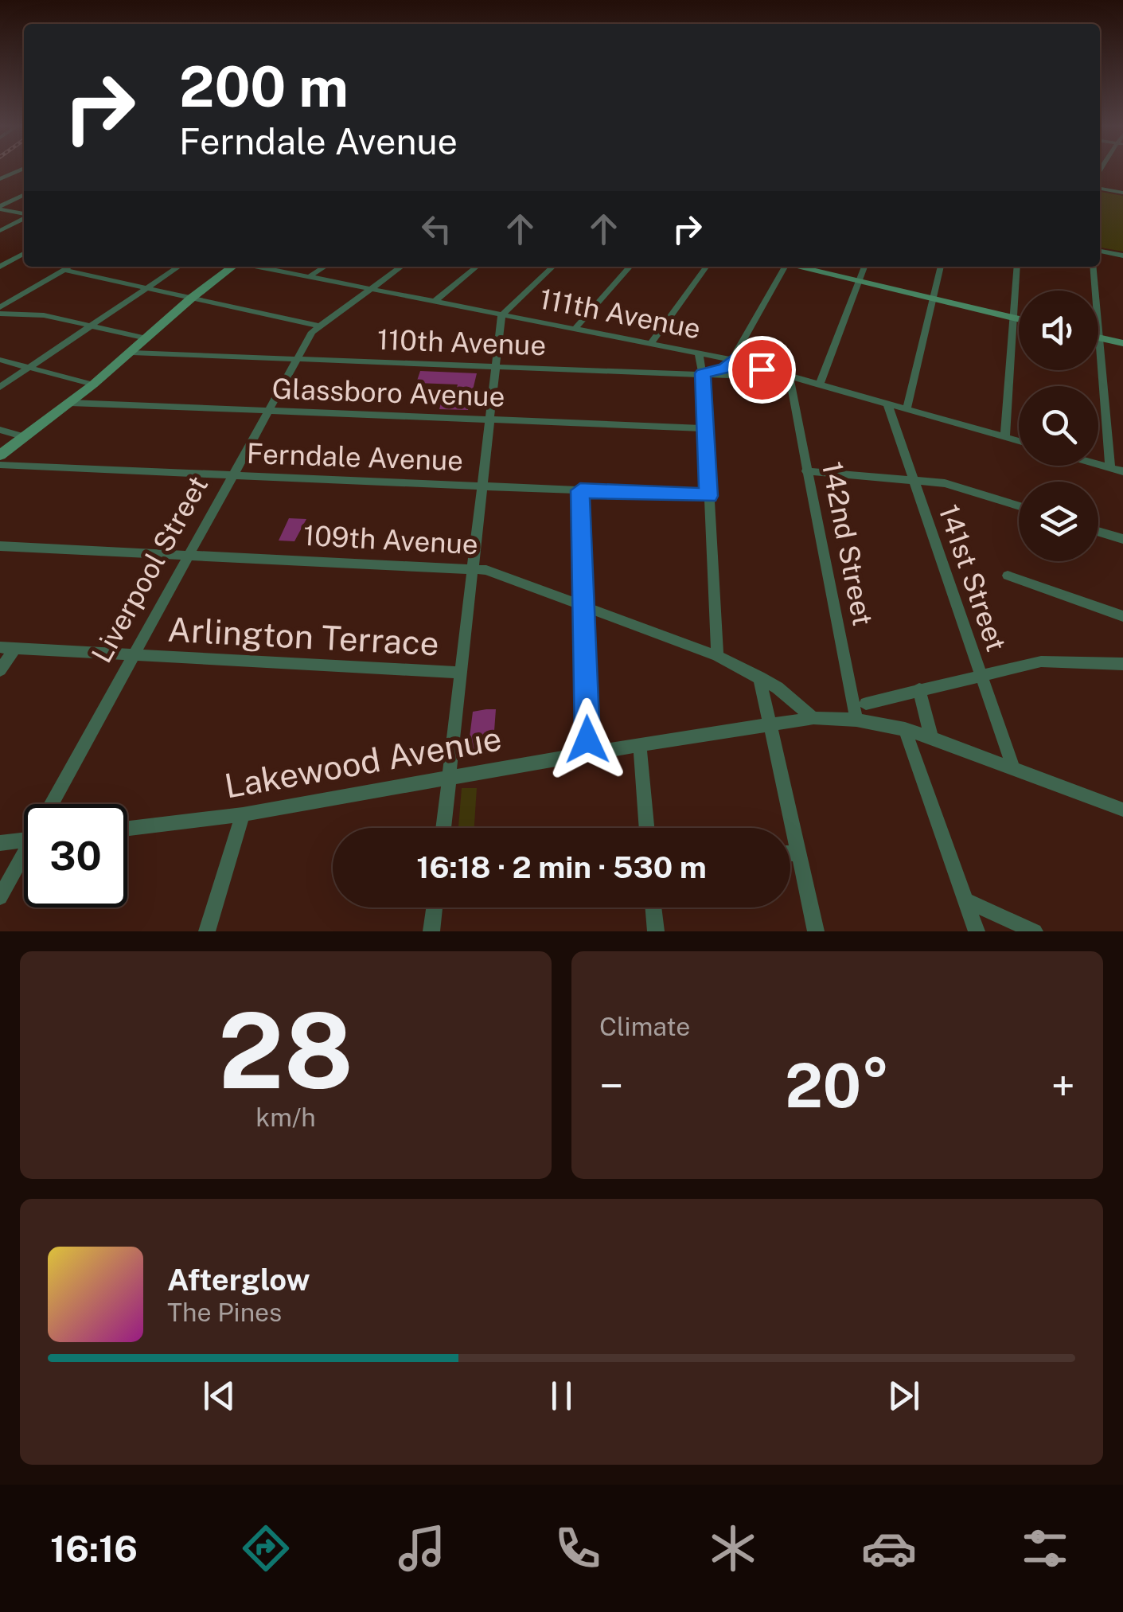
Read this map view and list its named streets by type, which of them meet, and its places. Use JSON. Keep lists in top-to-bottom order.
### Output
{
  "streets": {
    "street": [
      "111th Avenue",
      "110th Avenue",
      "Glassboro Avenue",
      "Ferndale Avenue",
      "109th Avenue",
      "142nd Street",
      "Liverpool Street",
      "141st Street",
      "Arlington Terrace",
      "Lakewood Avenue"
    ]
  },
  "crossings": [
    ["111th Avenue", "110th Avenue"],
    ["111th Avenue", "142nd Street"],
    ["111th Avenue", "Liverpool Street"],
    ["111th Avenue", "141st Street"],
    ["110th Avenue", "142nd Street"],
    ["110th Avenue", "Liverpool Street"],
    ["Glassboro Avenue", "Liverpool Street"],
    ["Ferndale Avenue", "Liverpool Street"],
    ["109th Avenue", "Liverpool Street"],
    ["109th Avenue", "Lakewood Avenue"],
    ["Liverpool Street", "Arlington Terrace"]
  ],
  "page": {
    "turn": ["200 m", "Ferndale Avenue"],
    "limit": "30",
    "trip": "16:18 · 2 min · 530 m",
    "tile": [
      ["28", "km/h"],
      "Climate"
    ],
    "heat": ["−", "20°", "+"],
    "song": ["Afterglow", "The Pines"],
    "tabs": "16:16"
  }
}
